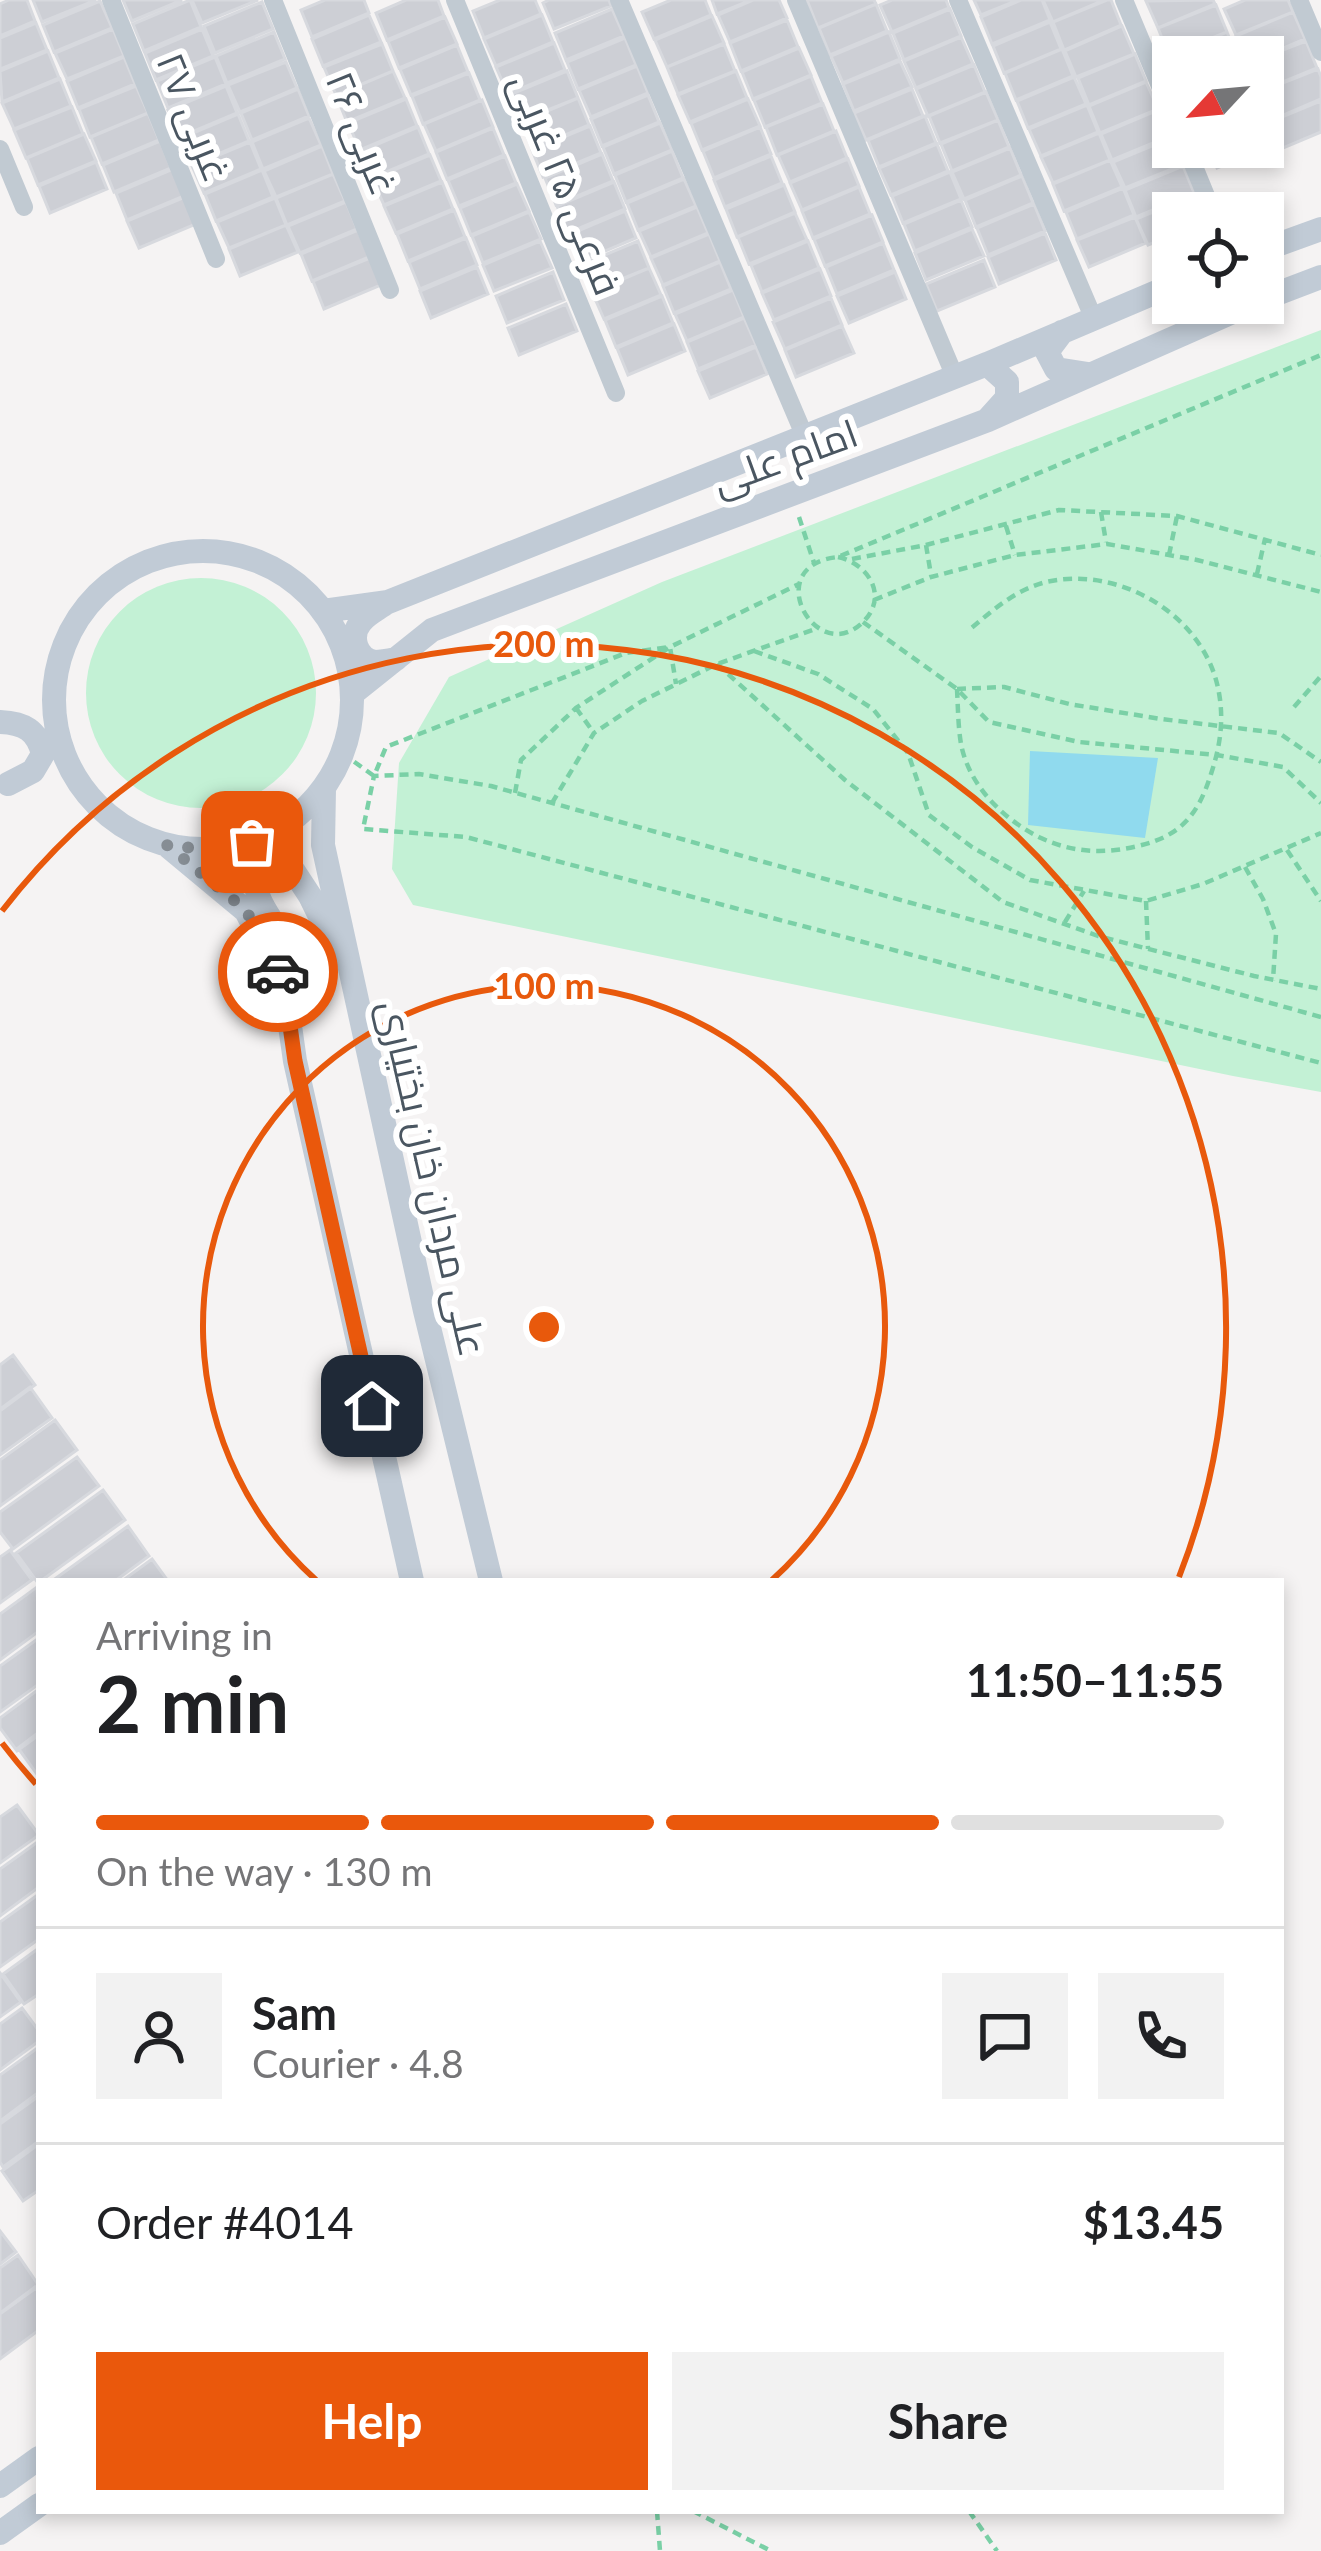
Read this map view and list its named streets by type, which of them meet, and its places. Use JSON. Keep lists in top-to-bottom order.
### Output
{
  "streets": {
    "main road": ["امام علی", "علی مردان خان بختیاری"],
    "street": ["۲۷ غربی", "۲۶ غربی", "فرعی ۲۵ غربی"]
  },
  "crossings": [
    ["امام علی", "علی مردان خان بختیاری"]
  ],
  "north": "bottom left",
  "page": {
    "heading": ["2 min", "Arriving in", "11:50–11:55"],
    "panel": [
      "Sam",
      "Courier · 4.8",
      "Order #4014",
      "$13.45"
    ],
    "bar": "On the way · 130 m",
    "buttons": ["Help", "Share"]
  },
  "rings": ["200 m", "100 m"]
}
